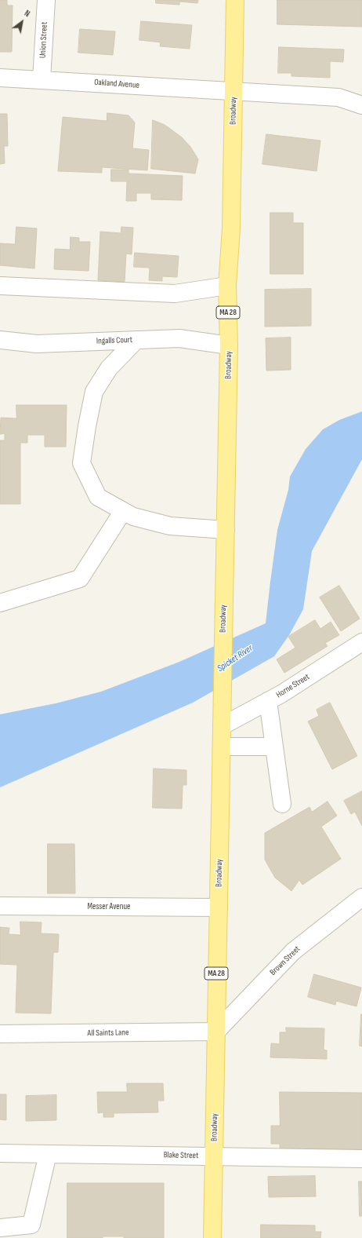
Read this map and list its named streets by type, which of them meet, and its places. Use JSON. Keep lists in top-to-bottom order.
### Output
{
  "streets": {
    "main road": ["Broadway", "MA 28"],
    "street": [
      "Union Street",
      "Oakland Avenue",
      "Ingalls Court",
      "Horne Street",
      "Messer Avenue",
      "Brown Street",
      "All Saints Lane",
      "Blake Street"
    ]
  },
  "crossings": [
    ["Union Street", "Oakland Avenue"],
    ["Oakland Avenue", "Broadway"],
    ["Broadway", "Ingalls Court"],
    ["Broadway", "Horne Street"],
    ["Broadway", "Messer Avenue"],
    ["Broadway", "Brown Street"],
    ["Broadway", "All Saints Lane"],
    ["Broadway", "Blake Street"],
    ["Brown Street", "All Saints Lane"]
  ],
  "water": ["Spicket River"],
  "north": "top right"
}
